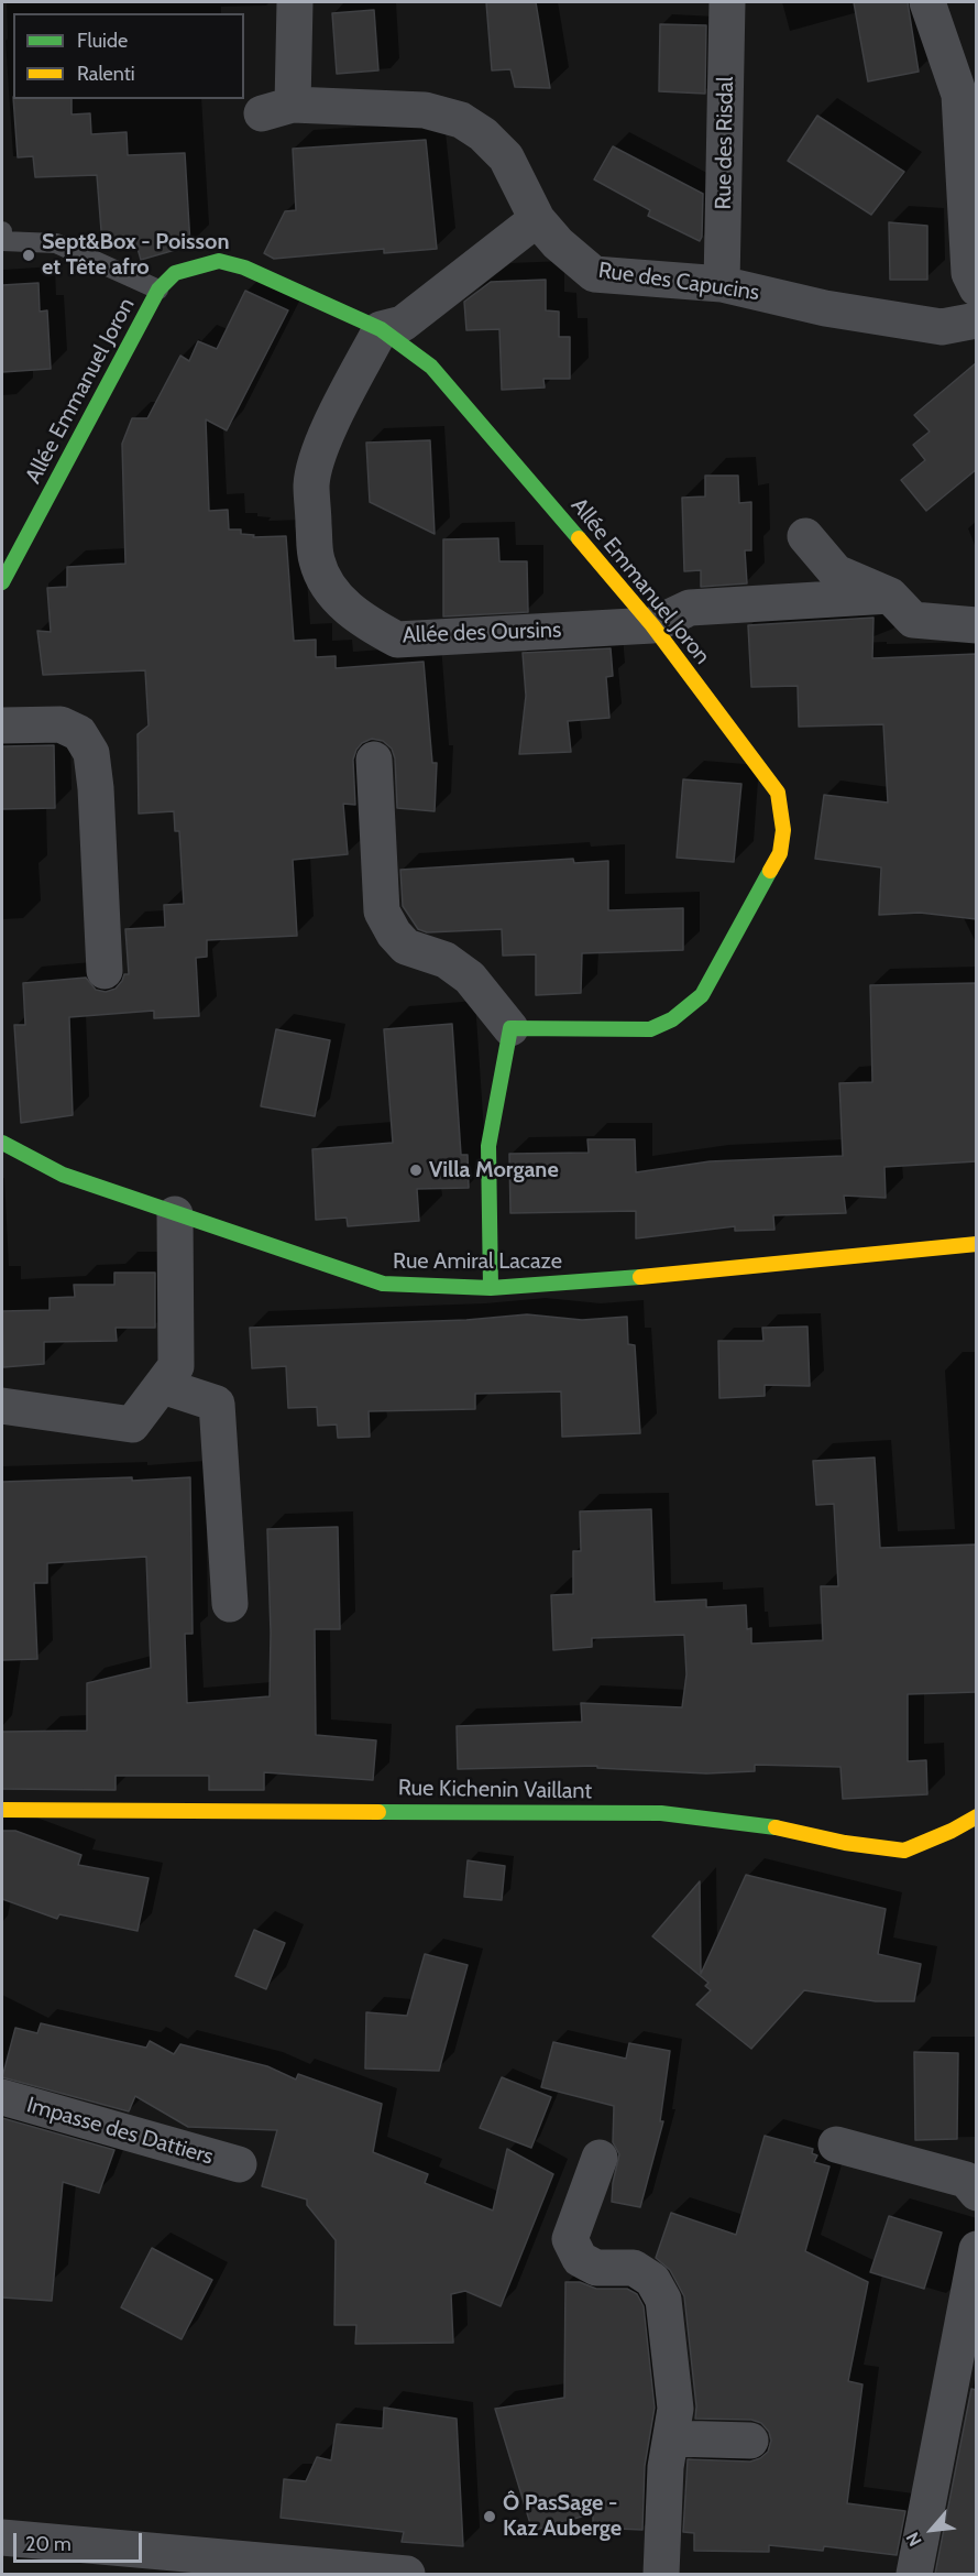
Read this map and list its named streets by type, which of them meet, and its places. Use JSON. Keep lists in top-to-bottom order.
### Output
{
  "streets": {
    "street": [
      "Rue des Risdal",
      "Rue des Capucins",
      "Allée Emmanuel Joron",
      "Allée des Oursins",
      "Rue Amiral Lacaze",
      "Rue Kichenin Vaillant",
      "Impasse des Dattiers"
    ]
  },
  "crossings": [
    ["Rue des Risdal", "Rue des Capucins"],
    ["Allée Emmanuel Joron", "Allée des Oursins"]
  ],
  "places": ["Sept&Box - Poisson et Tête afro", "Villa Morgane", "Ô PasSage - Kaz Auberge"],
  "legend": ["Fluide", "Ralenti"],
  "scale_bar": "20 m",
  "north": "bottom left"
}
